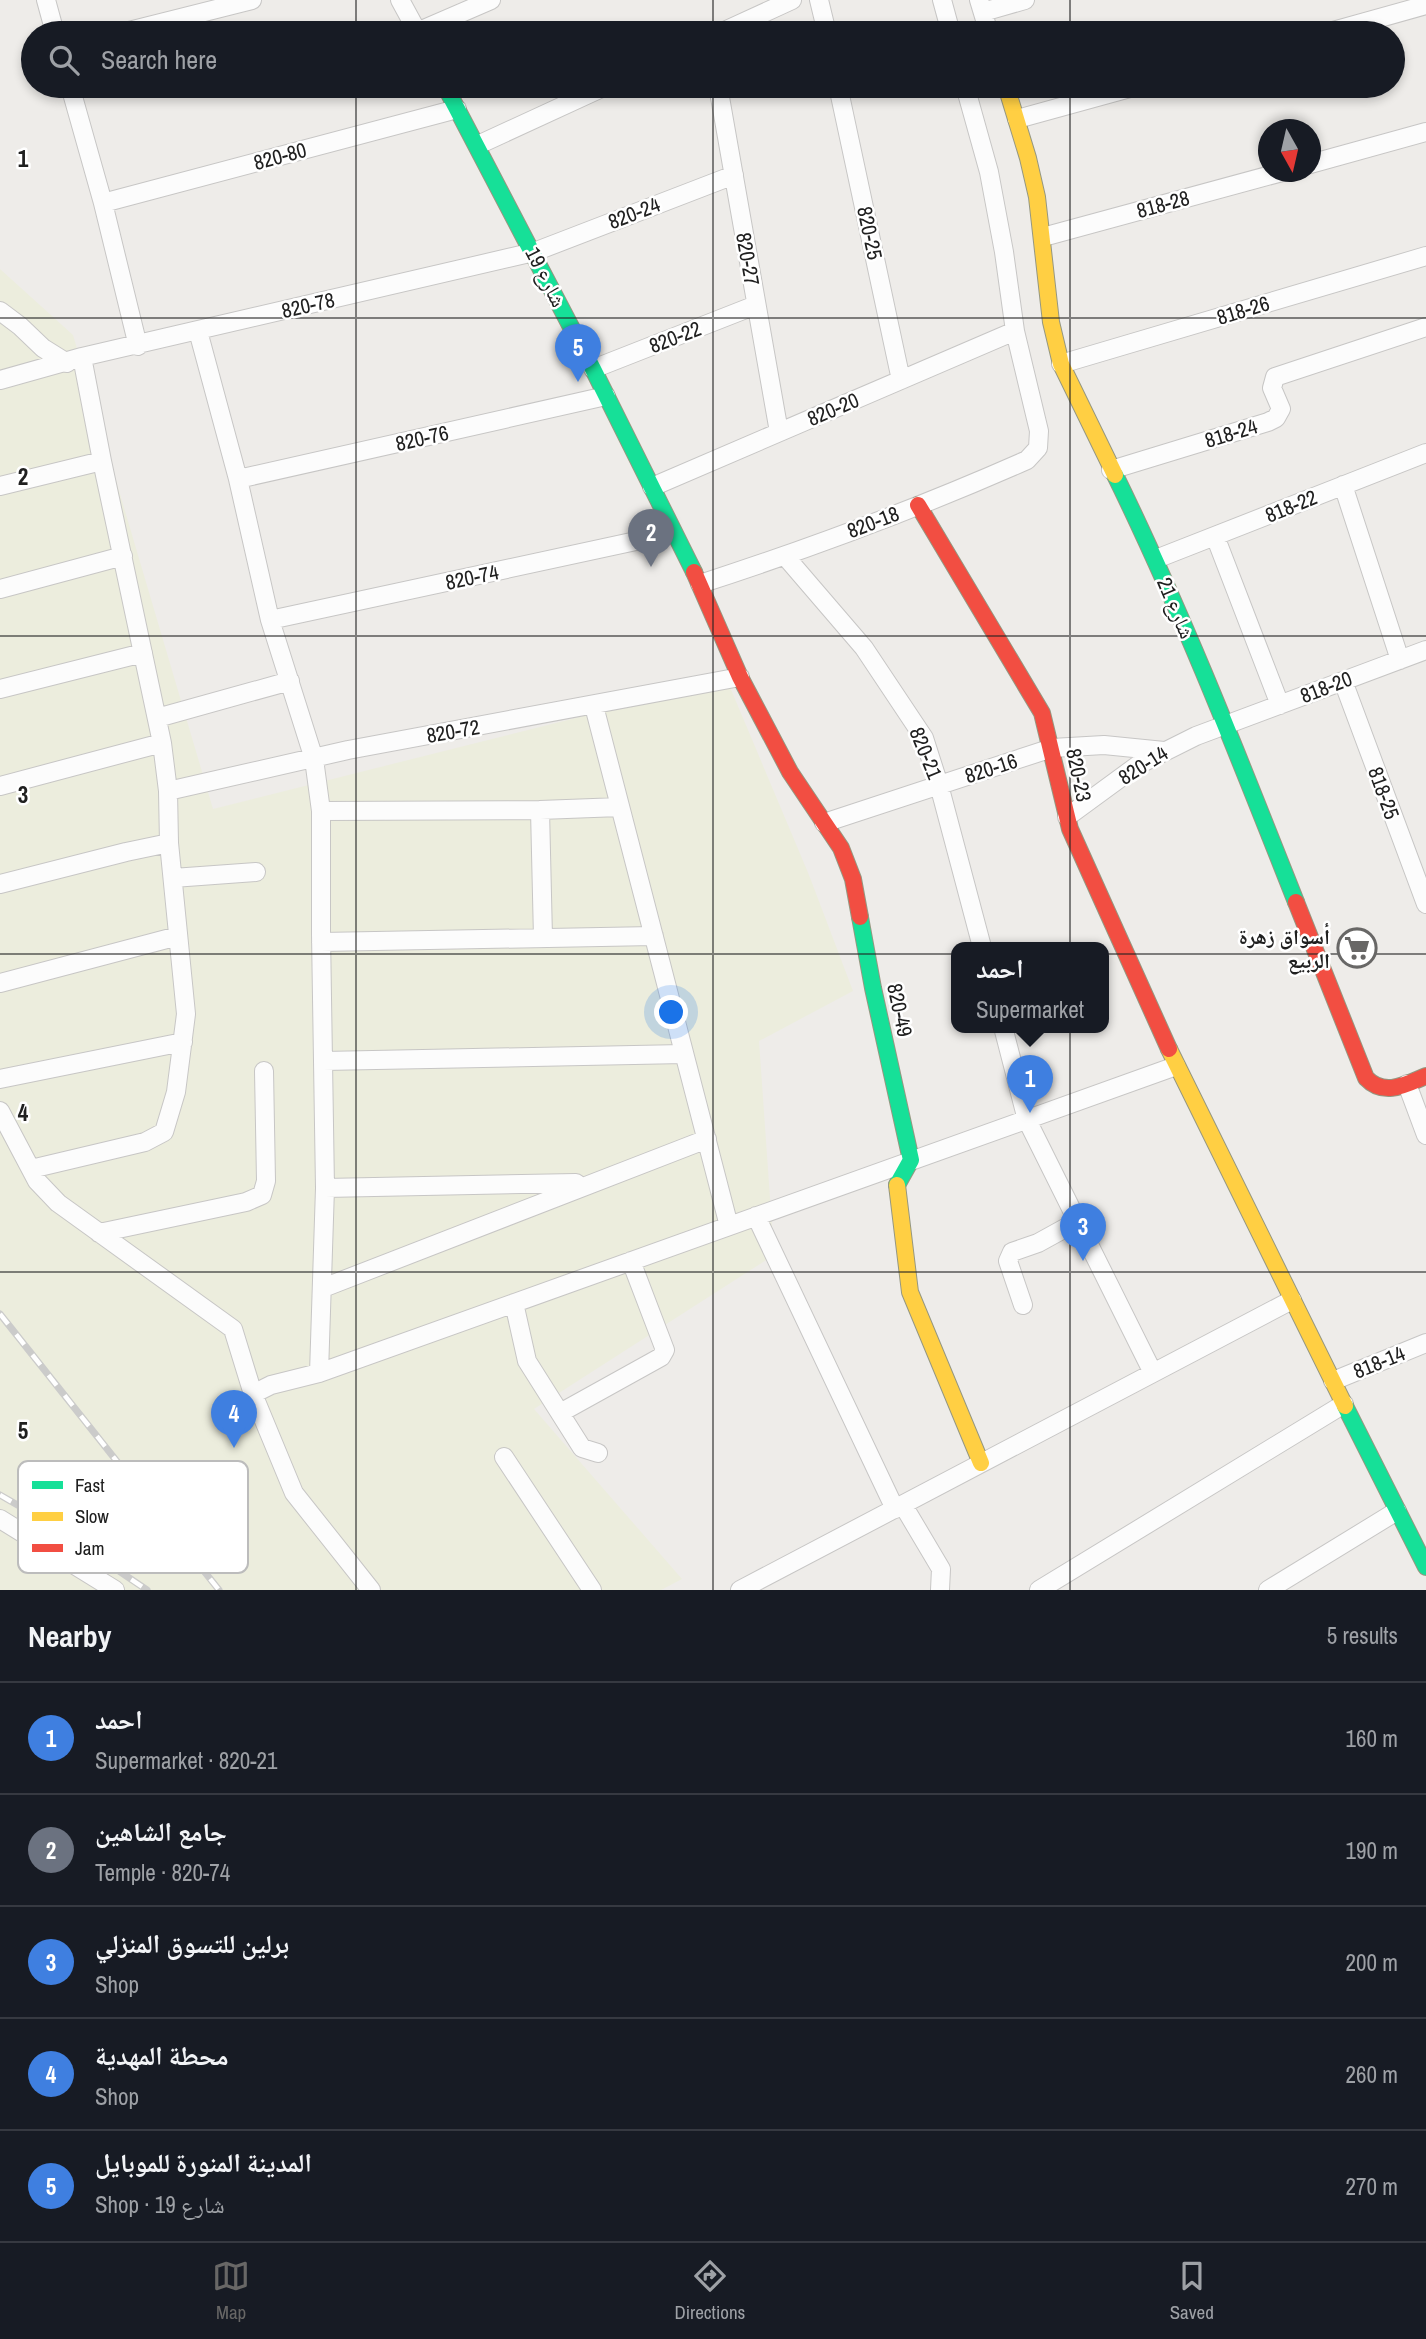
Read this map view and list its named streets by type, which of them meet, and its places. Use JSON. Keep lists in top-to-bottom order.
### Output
{
  "streets": {
    "street": [
      "820-80",
      "818-28",
      "820-24",
      "820-25",
      "820-27",
      "شارع 19",
      "820-78",
      "818-26",
      "820-22",
      "820-20",
      "818-24",
      "820-76",
      "818-22",
      "820-18",
      "820-74",
      "شارع 21",
      "818-20",
      "820-72",
      "820-21",
      "820-14",
      "820-16",
      "820-23",
      "818-25",
      "820-49",
      "818-14"
    ]
  },
  "crossings": [
    ["820-80", "شارع 19"],
    ["818-28", "شارع 21"],
    ["820-24", "820-27"],
    ["820-24", "شارع 19"],
    ["820-24", "820-78"],
    ["820-25", "820-20"],
    ["820-27", "820-22"],
    ["820-27", "820-20"],
    ["شارع 19", "820-78"],
    ["شارع 19", "820-22"],
    ["شارع 19", "820-20"],
    ["شارع 19", "820-76"],
    ["شارع 19", "820-18"],
    ["شارع 19", "820-74"],
    ["شارع 19", "820-49"],
    ["818-26", "شارع 21"],
    ["820-20", "820-18"],
    ["818-24", "شارع 21"],
    ["818-22", "شارع 21"],
    ["820-18", "820-21"],
    ["820-18", "820-23"],
    ["820-18", "820-49"],
    ["شارع 21", "818-20"],
    ["شارع 21", "820-14"],
    ["818-20", "820-14"],
    ["818-20", "818-25"],
    ["820-72", "820-49"],
    ["820-21", "820-16"],
    ["820-14", "820-16"],
    ["820-14", "820-23"],
    ["820-16", "820-23"],
    ["820-16", "820-49"],
    ["820-23", "818-14"]
  ],
  "places": {
    "supermarket": ["أسواق زهرة الربيع"]
  },
  "legend": ["Fast", "Slow", "Jam"],
  "north": "bottom",
  "page": {
    "search": "Search here",
    "pins": [
      "5",
      "2",
      "1",
      "3",
      "4"
    ],
    "popup": ["احمد", "Supermarket"],
    "heading": ["Nearby", "5 results"],
    "list": [
      {
        "mark": "1",
        "name": "احمد",
        "note": "Supermarket · 820-21",
        "value": "160 m"
      },
      {
        "mark": "2",
        "name": "جامع الشاهين",
        "note": "Temple · 820-74",
        "value": "190 m"
      },
      {
        "mark": "3",
        "name": "برلين للتسوق المنزلي",
        "note": "Shop",
        "value": "200 m"
      },
      {
        "mark": "4",
        "name": "محطة المهدية",
        "note": "Shop",
        "value": "260 m"
      },
      {
        "mark": "5",
        "name": "المدينة المنورة للموبايل",
        "note": "Shop · شارع 19",
        "value": "270 m"
      }
    ],
    "nav": ["Map", "Directions", "Saved"]
  },
  "grid": {
    "rows": [
      "1",
      "2",
      "3",
      "4",
      "5"
    ]
  }
}
